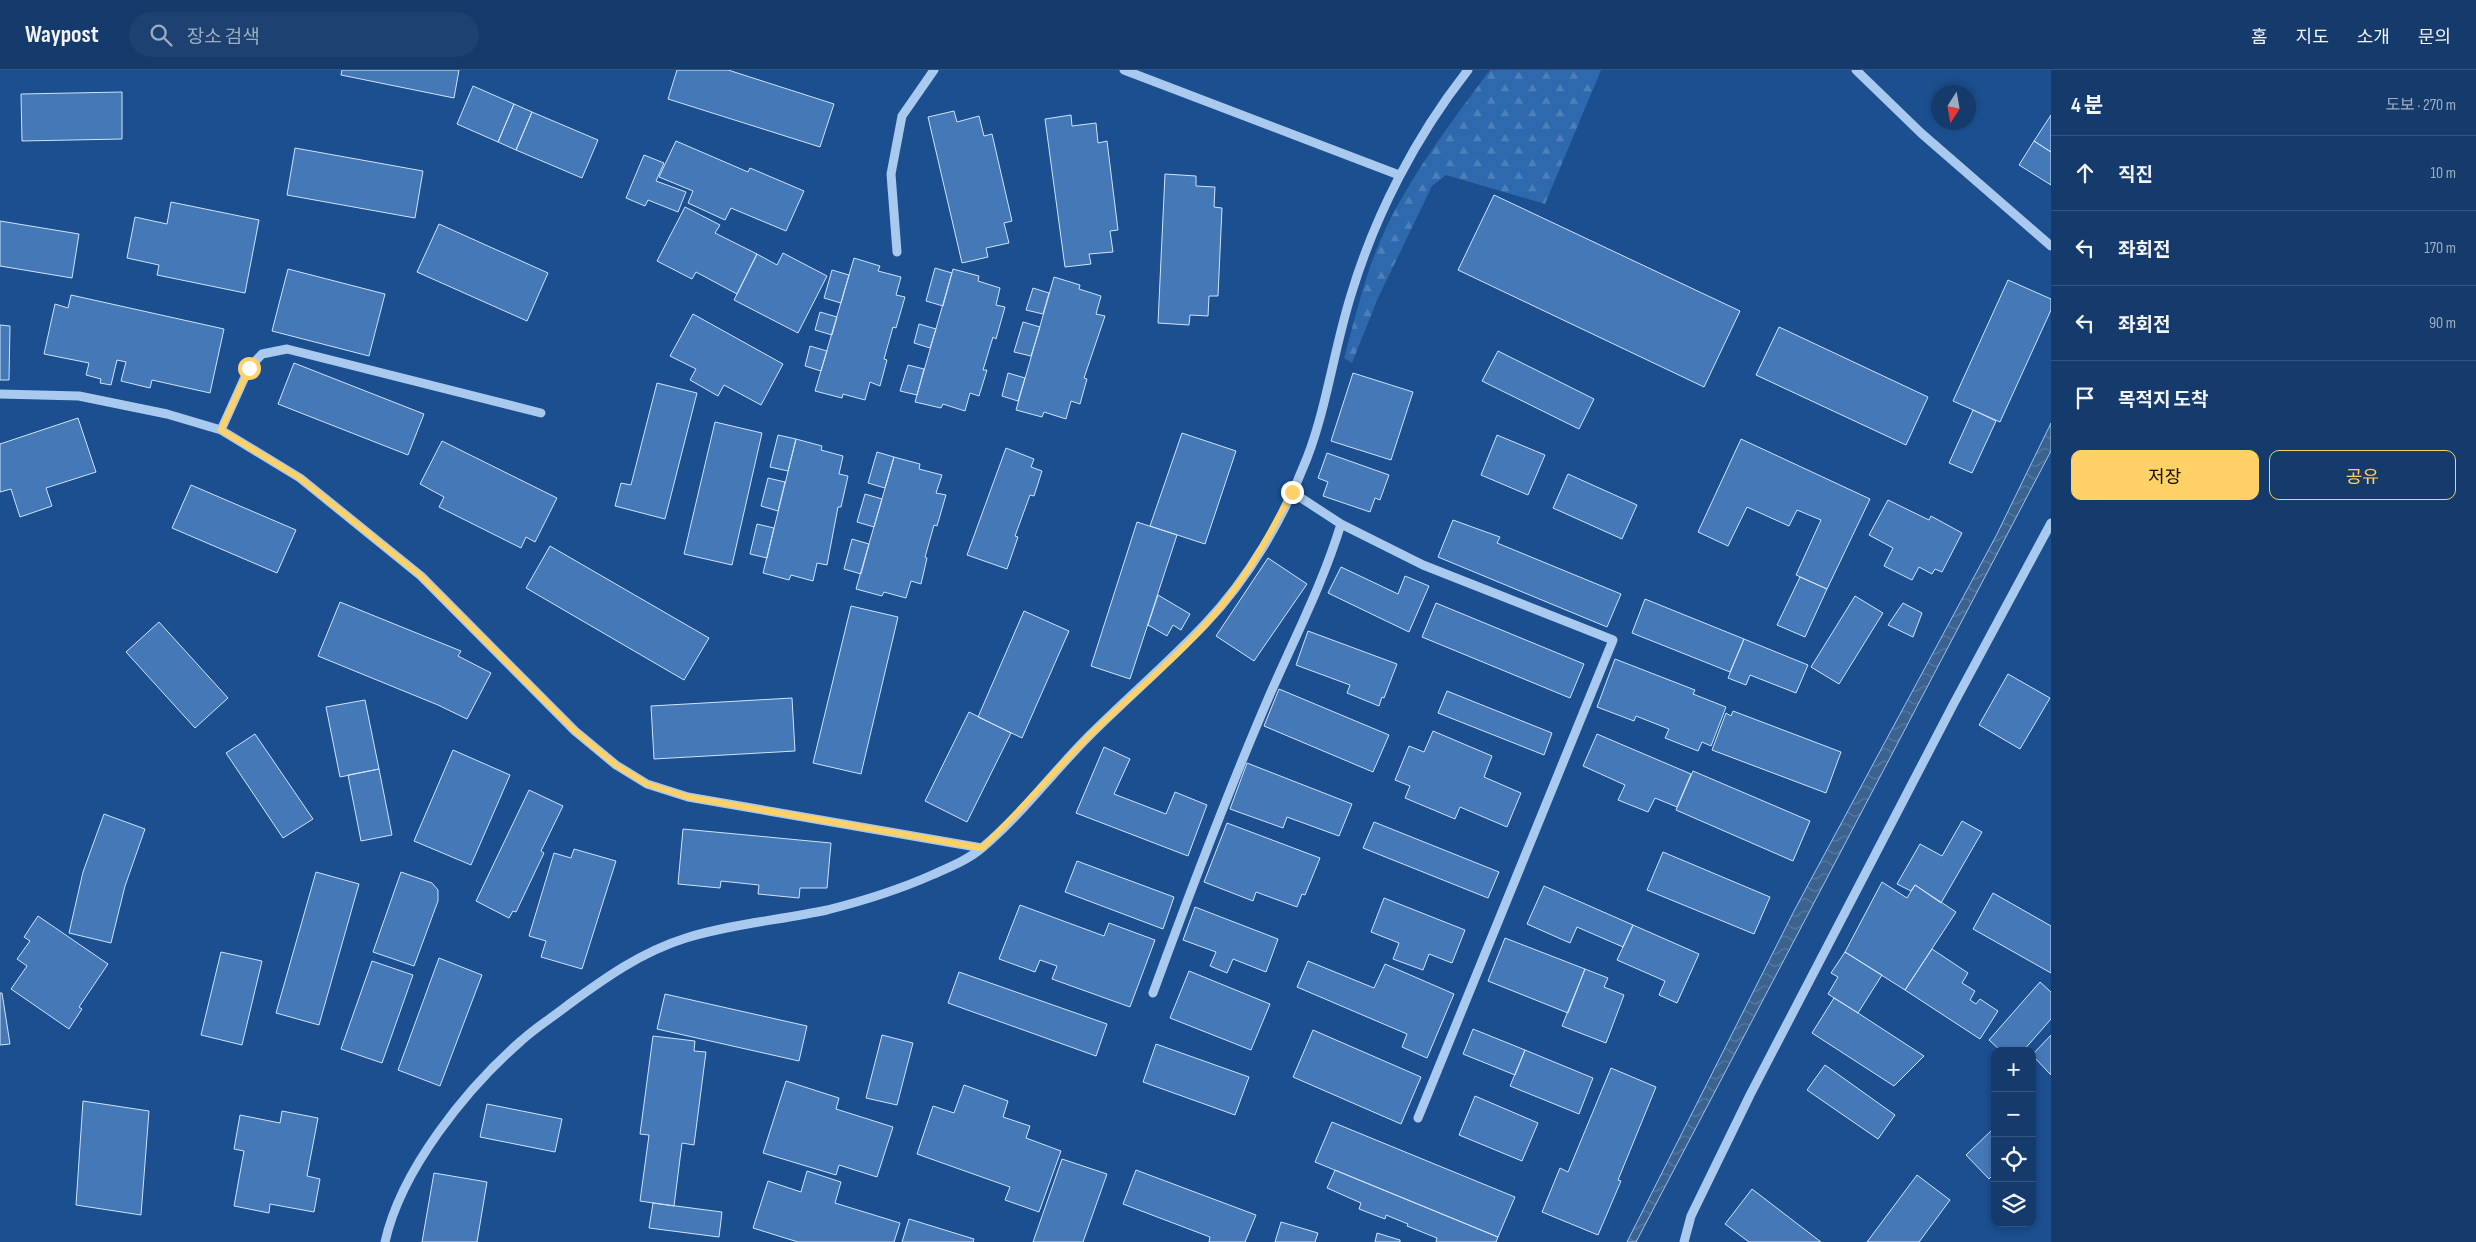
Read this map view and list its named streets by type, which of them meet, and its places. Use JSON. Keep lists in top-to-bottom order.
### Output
{
  "north": "bottom",
  "page": {
    "header": "Waypost",
    "search": "장소 검색",
    "nav": [
      "홈",
      "지도",
      "소개",
      "문의"
    ],
    "heading": ["4 분", "도보 · 270 m"],
    "list": [
      ["직진", "10 m"],
      ["좌회전", "170 m"],
      ["좌회전", "90 m"],
      "목적지 도착"
    ],
    "buttons": ["저장", "공유"],
    "map_buttons": ["+", "−"]
  }
}
